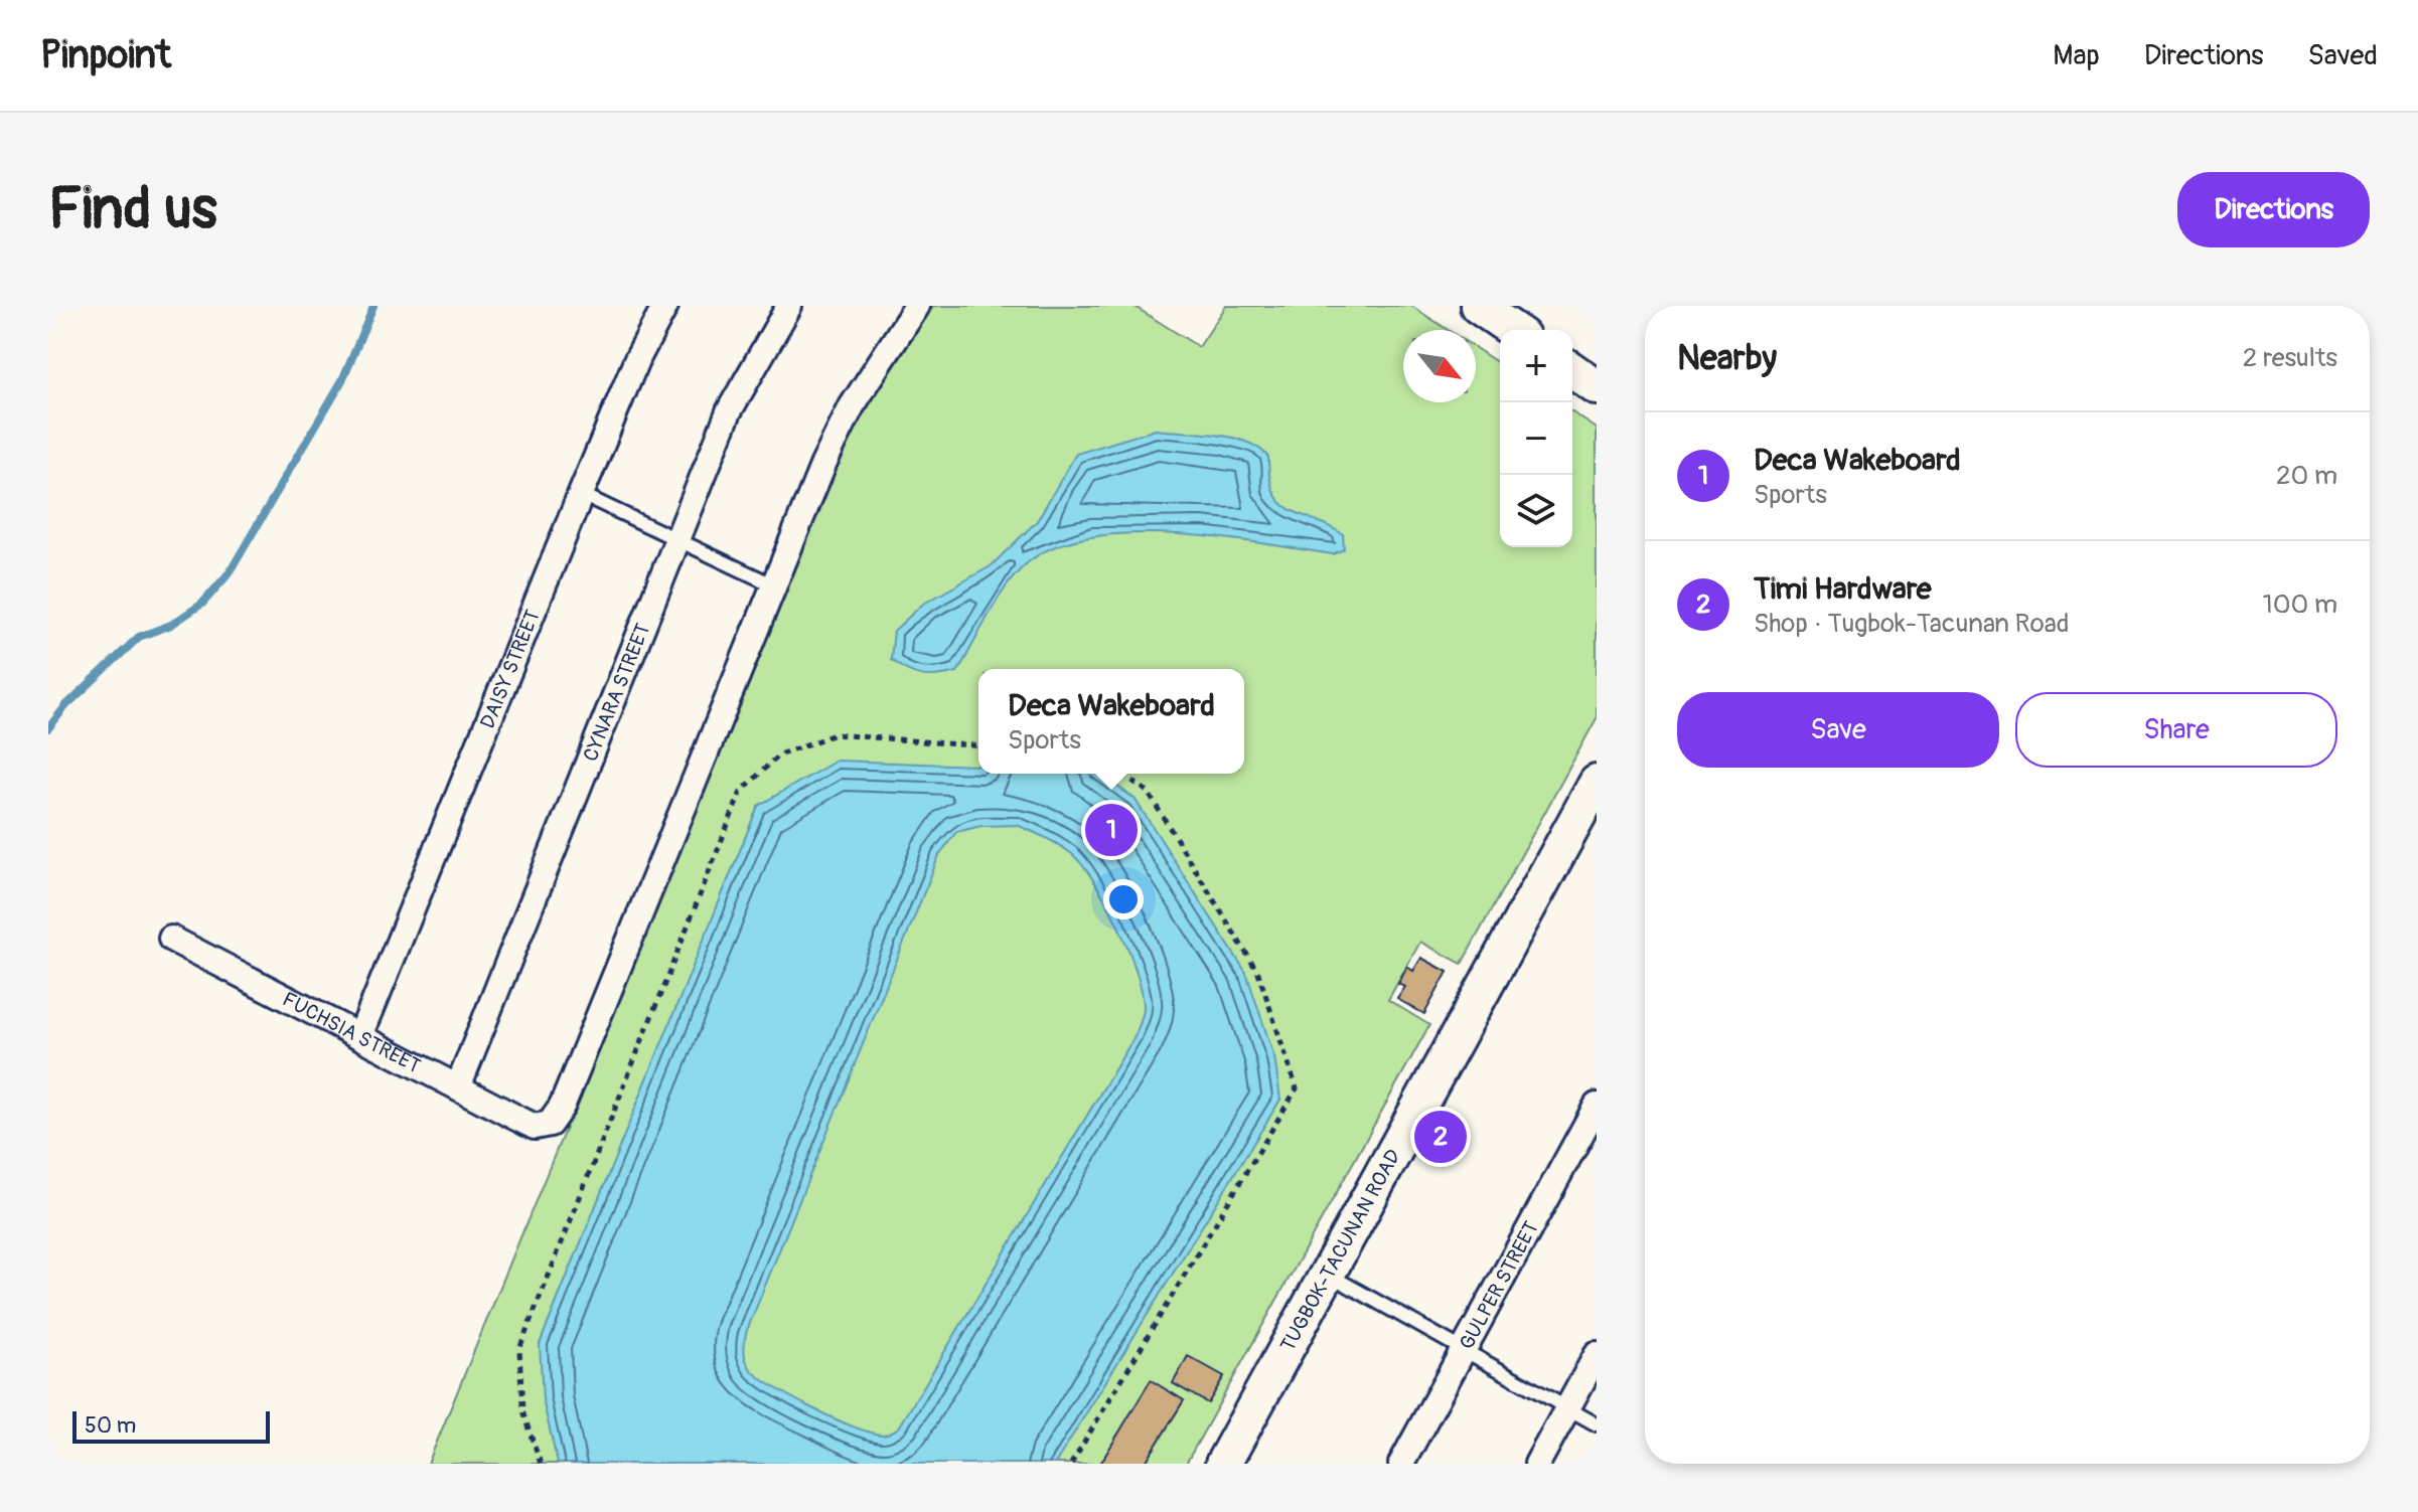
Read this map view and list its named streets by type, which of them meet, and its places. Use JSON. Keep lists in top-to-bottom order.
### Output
{
  "streets": {
    "street": [
      "DAISY STREET",
      "CYNARA STREET",
      "FUCHSIA STREET",
      "TUGBOK-TACUNAN ROAD",
      "GULPER STREET"
    ]
  },
  "crossings": [
    ["DAISY STREET", "FUCHSIA STREET"],
    ["CYNARA STREET", "FUCHSIA STREET"]
  ],
  "scale_bar": "50 m",
  "north": "bottom right",
  "page": {
    "header": "Pinpoint",
    "nav": ["Map", "Directions", "Saved"],
    "buttons": [
      "Directions",
      ["Save", "Share"]
    ],
    "title": "Find us",
    "heading": ["Nearby", "2 results"],
    "map_buttons": ["+", "−"],
    "list": [
      {
        "mark": "1",
        "name": "Deca Wakeboard",
        "note": "Sports",
        "value": "20 m"
      },
      {
        "mark": "2",
        "name": "Timi Hardware",
        "note": "Shop · Tugbok-Tacunan Road",
        "value": "100 m"
      }
    ],
    "popup": ["Deca Wakeboard", "Sports"],
    "pins": ["1", "2"],
    "scale": "50 m"
  }
}
